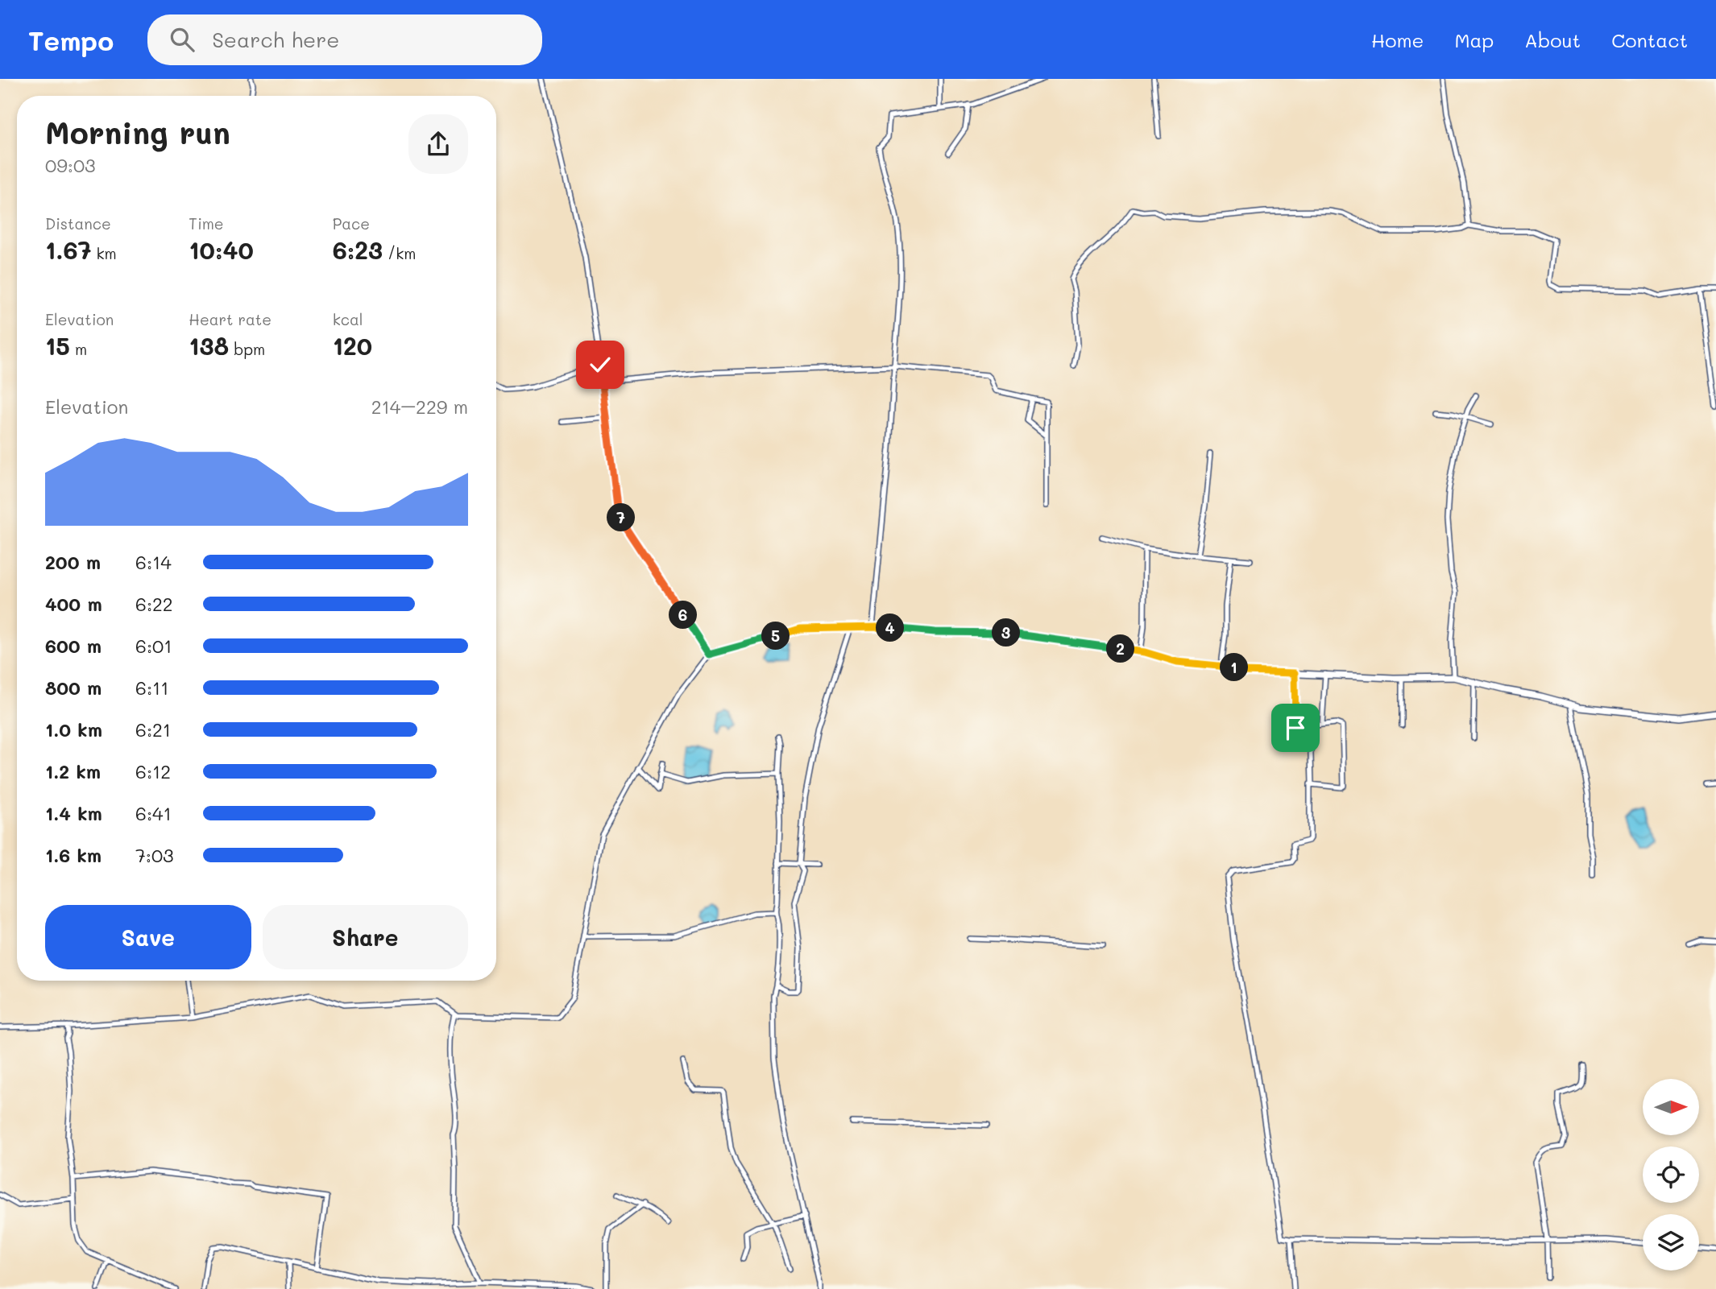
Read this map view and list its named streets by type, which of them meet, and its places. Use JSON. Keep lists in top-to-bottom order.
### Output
{
  "north": "right",
  "page": {
    "header": "Tempo",
    "search": "Search here",
    "nav": [
      "Home",
      "Map",
      "About",
      "Contact"
    ],
    "heading": ["Morning run", "09:03"],
    "stats": [
      ["Distance", "1.67 km"],
      ["Time", "10:40"],
      ["Pace", "6:23 /km"],
      ["Elevation", "15 m"],
      ["Heart rate", "138 bpm"],
      ["kcal", "120"]
    ],
    "chart": ["Elevation", "214–229 m"],
    "pins": [
      "7",
      "6",
      "4",
      "3",
      "5",
      "2",
      "1"
    ],
    "list": [
      {
        "name": "200 m",
        "note": "6:14"
      },
      {
        "name": "400 m",
        "note": "6:22"
      },
      {
        "name": "600 m",
        "note": "6:01"
      },
      {
        "name": "800 m",
        "note": "6:11"
      },
      {
        "name": "1.0 km",
        "note": "6:21"
      },
      {
        "name": "1.2 km",
        "note": "6:12"
      },
      {
        "name": "1.4 km",
        "note": "6:41"
      },
      {
        "name": "1.6 km",
        "note": "7:03"
      }
    ],
    "buttons": ["Save", "Share"]
  }
}
